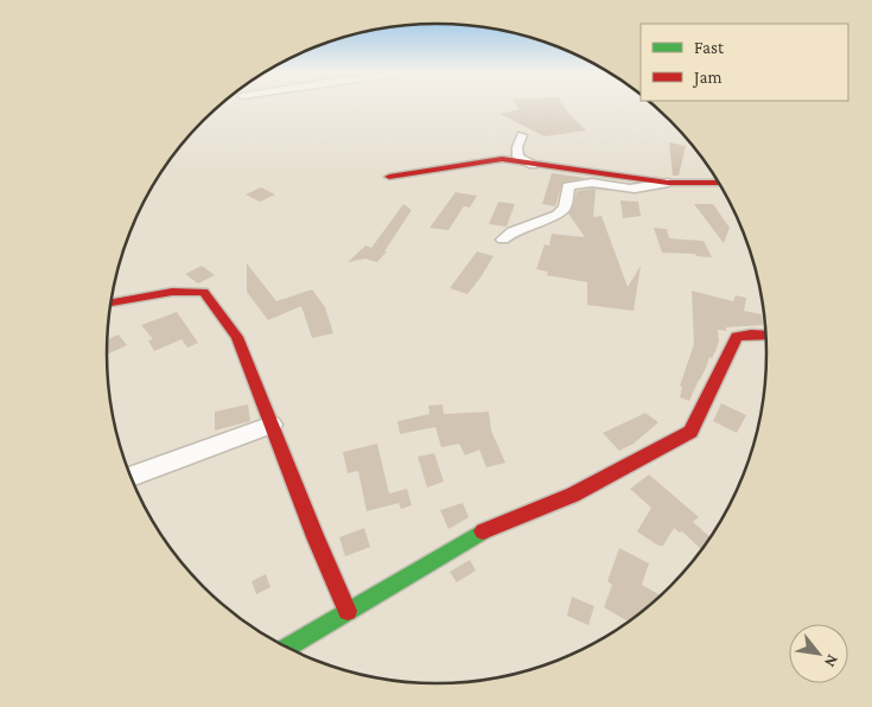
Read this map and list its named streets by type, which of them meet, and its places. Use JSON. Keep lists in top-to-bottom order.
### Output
{
  "legend": ["Fast", "Jam"],
  "north": "bottom right"
}
